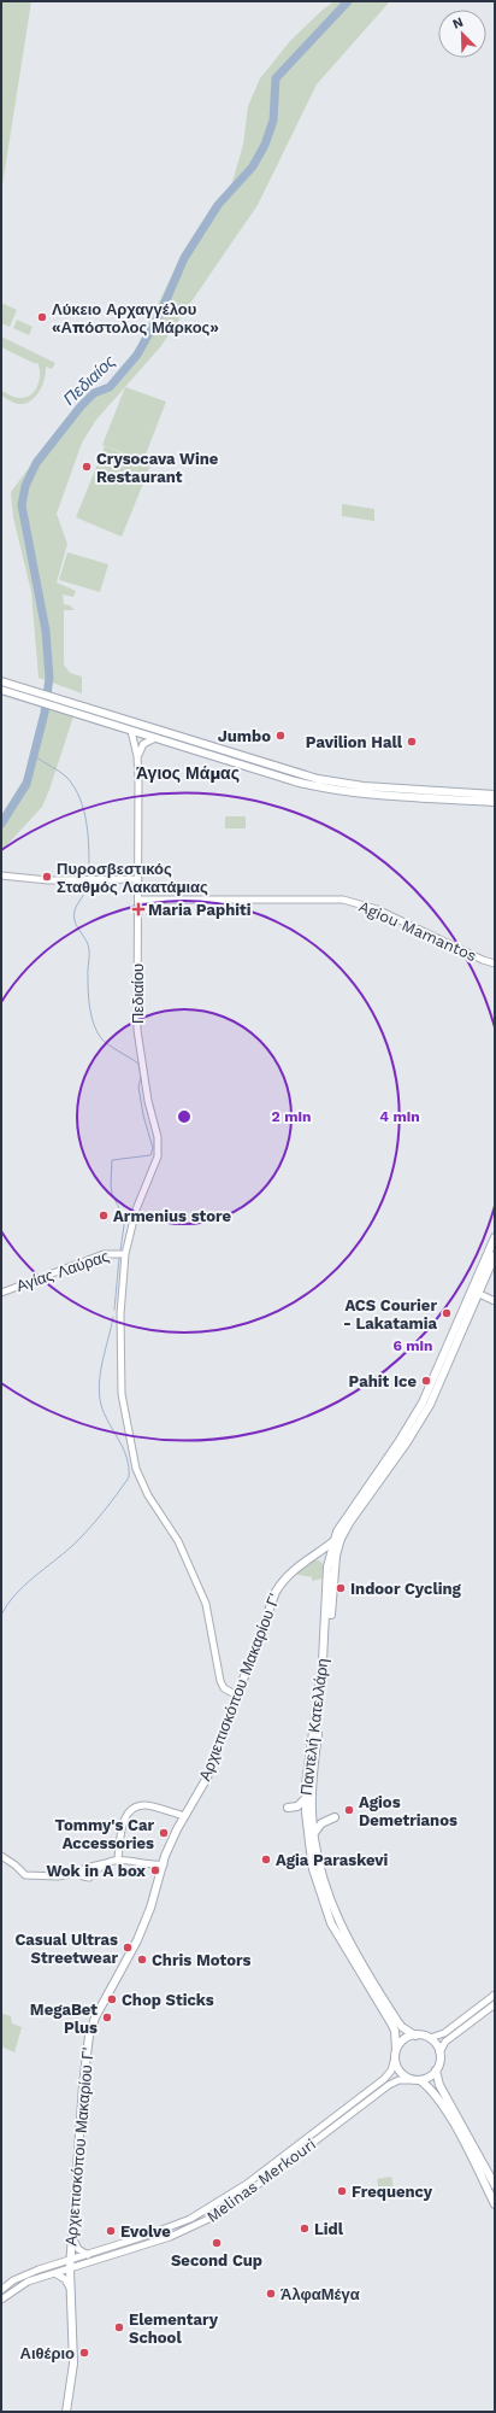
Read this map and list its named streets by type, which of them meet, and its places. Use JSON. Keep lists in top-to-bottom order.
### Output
{
  "streets": {
    "main road": ["Αρχιεπισκόπου Μακαρίου Γ'", "Παντελή Κατελλάρη"],
    "street": [
      "Agiou Mamantos",
      "Πεδιαίου",
      "Αγίας Λαύρας",
      "Melinas Merkouri"
    ]
  },
  "crossings": [
    ["Agiou Mamantos", "Πεδιαίου"],
    ["Πεδιαίου", "Αγίας Λαύρας"],
    ["Πεδιαίου", "Αρχιεπισκόπου Μακαρίου Γ'"],
    ["Αρχιεπισκόπου Μακαρίου Γ'", "Παντελή Κατελλάρη"],
    ["Αρχιεπισκόπου Μακαρίου Γ'", "Melinas Merkouri"],
    ["Παντελή Κατελλάρη", "Melinas Merkouri"]
  ],
  "districts": ["Άγιος Μάμας"],
  "water": ["Πεδιαίος"],
  "places": {
    "other": [
      "Λύκειο Αρχαγγέλου «Απόστολος Μάρκος»",
      "Crysocava Wine Restaurant",
      "Jumbo",
      "Pavilion Hall",
      "Πυροσβεστικός Σταθμός Λακατάμιας",
      "Armenius store",
      "ACS Courier - Lakatamia",
      "Pahit Ice",
      "Indoor Cycling",
      "Agios Demetrianos",
      "Tommy's Car Accessories",
      "Agia Paraskevi",
      "Wok in A box",
      "Casual Ultras Streetwear",
      "Chris Motors",
      "Chop Sticks",
      "MegaBet Plus",
      "Frequency",
      "Lidl",
      "Evolve",
      "Second Cup",
      "ΆλφαΜέγα",
      "Elementary School",
      "Αιθέριο"
    ],
    "health": ["Maria Paphiti"]
  },
  "north": "top left",
  "rings": ["2 min", "4 min", "6 min"]
}
